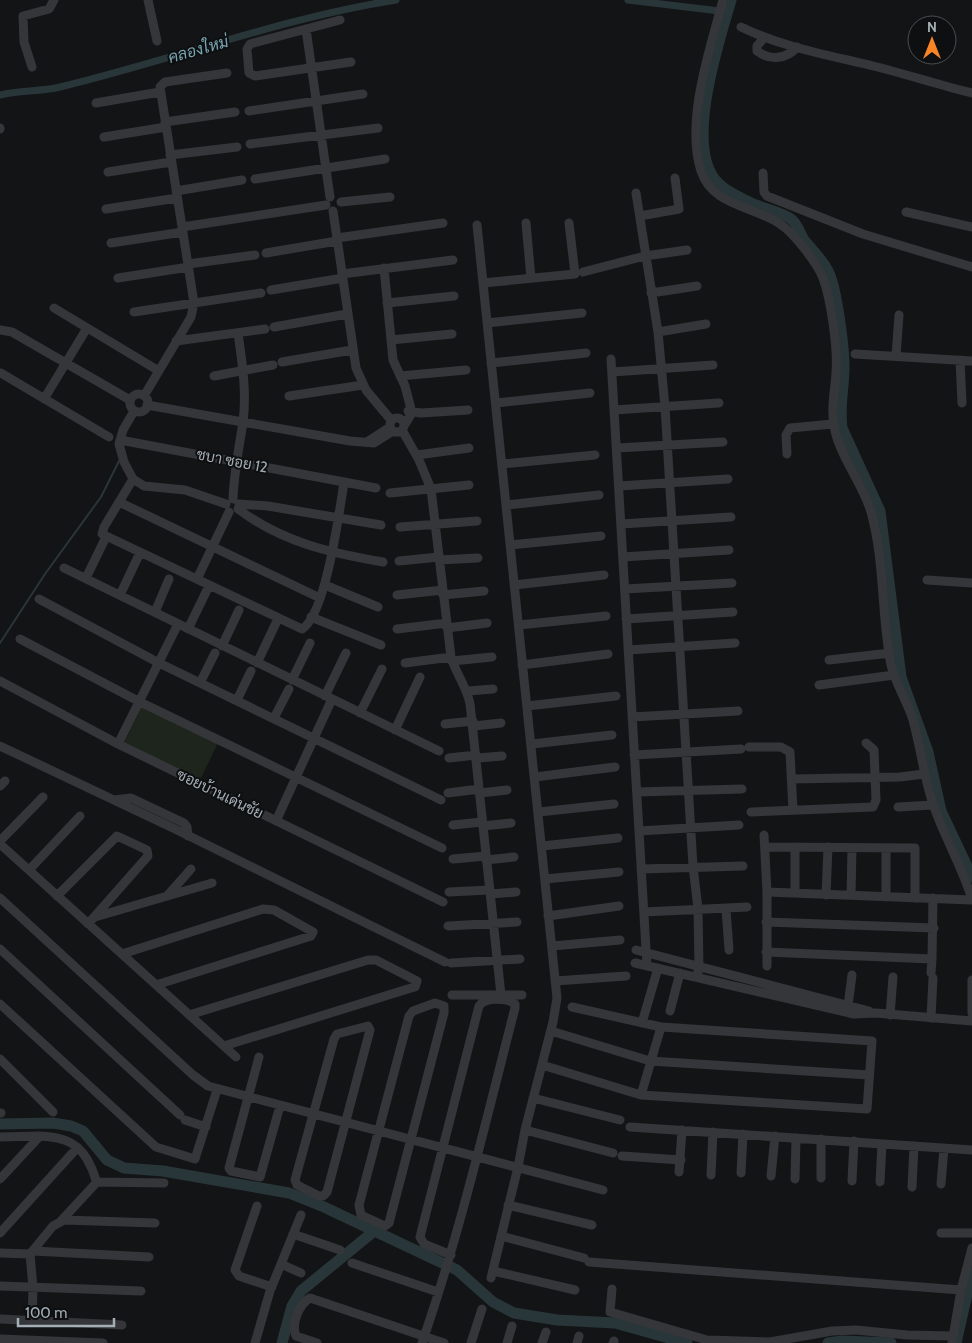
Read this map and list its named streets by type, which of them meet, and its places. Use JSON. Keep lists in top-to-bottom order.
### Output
{
  "streets": {
    "street": ["ชบา ซอย 12", "ซอยบ้านเด่นชัย"]
  },
  "water": ["คลองใหม่"],
  "scale_bar": "100 m",
  "north": "top"
}
